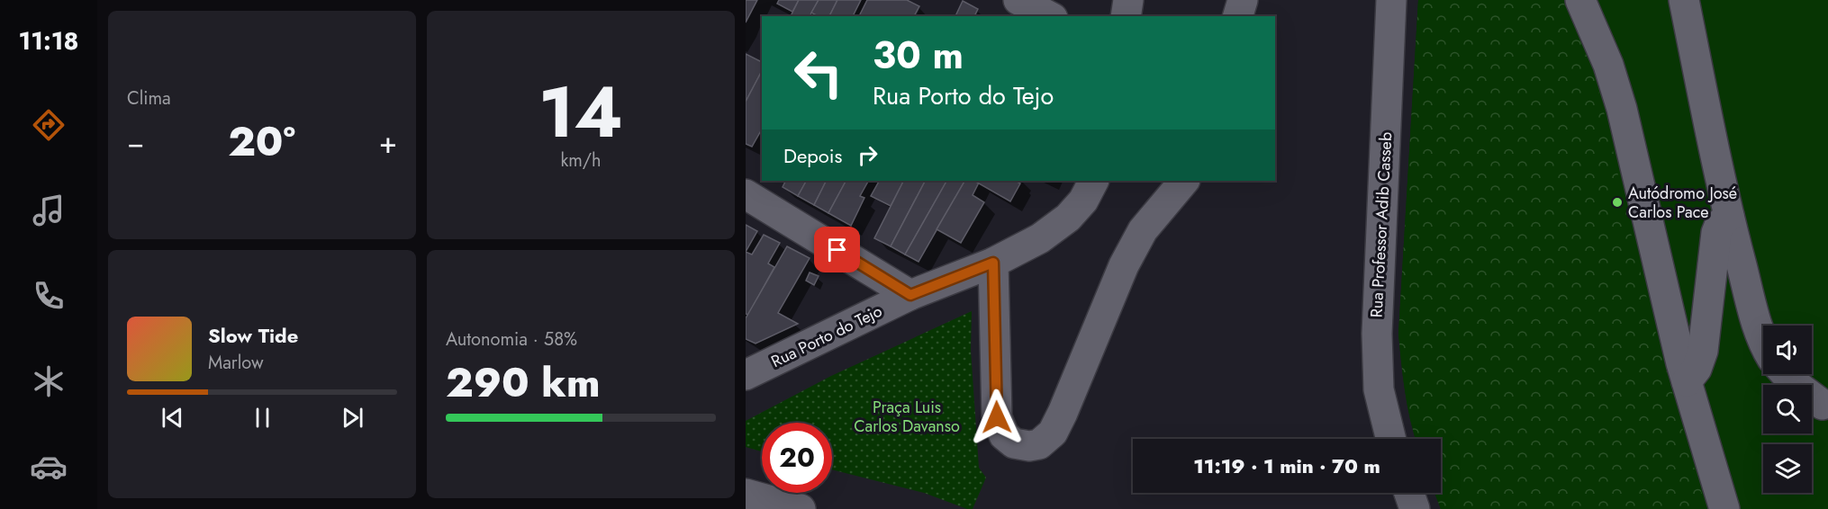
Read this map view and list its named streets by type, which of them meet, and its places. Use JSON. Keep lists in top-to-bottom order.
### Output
{
  "streets": {
    "street": ["Rua Professor Adib Casseb", "Rua Porto do Tejo"]
  },
  "parks": ["Praça Luis Carlos Davanso"],
  "places": ["Autódromo José Carlos Pace"],
  "page": {
    "tabs": "11:18",
    "tile": [
      "Clima",
      ["14", "km/h"],
      ["Autonomia · 58%", "290 km"]
    ],
    "turn": ["30 m", "Rua Porto do Tejo"],
    "heat": ["−", "20°", "+"],
    "then": "Depois",
    "song": ["Slow Tide", "Marlow"],
    "limit": "20",
    "trip": "11:19 · 1 min · 70 m"
  }
}
